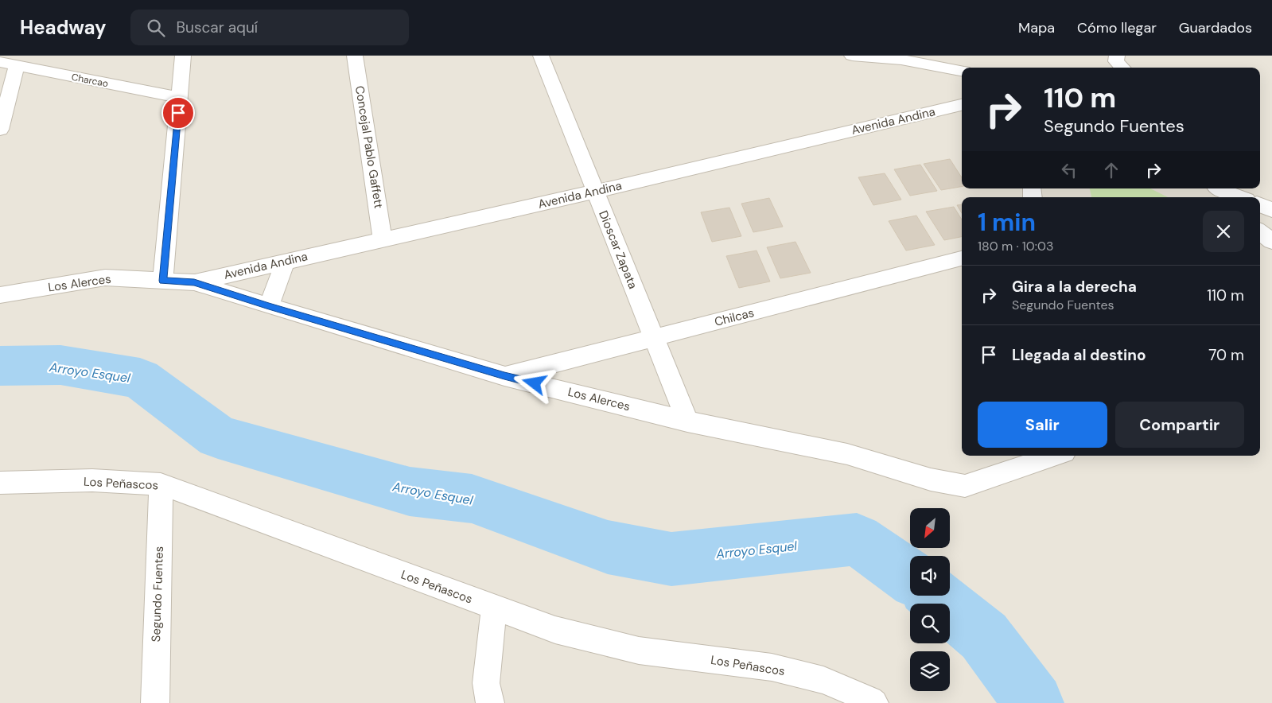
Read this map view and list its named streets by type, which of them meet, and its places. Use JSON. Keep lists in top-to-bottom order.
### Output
{
  "streets": {
    "street": [
      "Charcao",
      "Avenida Andina",
      "Concejal Pablo Gaffett",
      "Dioscar Zapata",
      "Los Alerces",
      "Chilcas",
      "Los Peñascos",
      "Segundo Fuentes"
    ]
  },
  "crossings": [
    ["Avenida Andina", "Concejal Pablo Gaffett"],
    ["Avenida Andina", "Dioscar Zapata"],
    ["Avenida Andina", "Los Alerces"],
    ["Dioscar Zapata", "Los Alerces"],
    ["Dioscar Zapata", "Chilcas"],
    ["Los Alerces", "Chilcas"],
    ["Los Peñascos", "Segundo Fuentes"]
  ],
  "water": ["Arroyo Esquel"],
  "north": "bottom left",
  "page": {
    "header": "Headway",
    "search": "Buscar aquí",
    "nav": ["Mapa", "Cómo llegar", "Guardados"],
    "turn": ["110 m", "Segundo Fuentes"],
    "heading": ["1 min", "180 m · 10:03"],
    "list": [
      {
        "name": "Gira a la derecha",
        "note": "Segundo Fuentes",
        "value": "110 m"
      },
      {
        "name": "Llegada al destino",
        "value": "70 m"
      }
    ],
    "buttons": ["Salir", "Compartir"]
  }
}
